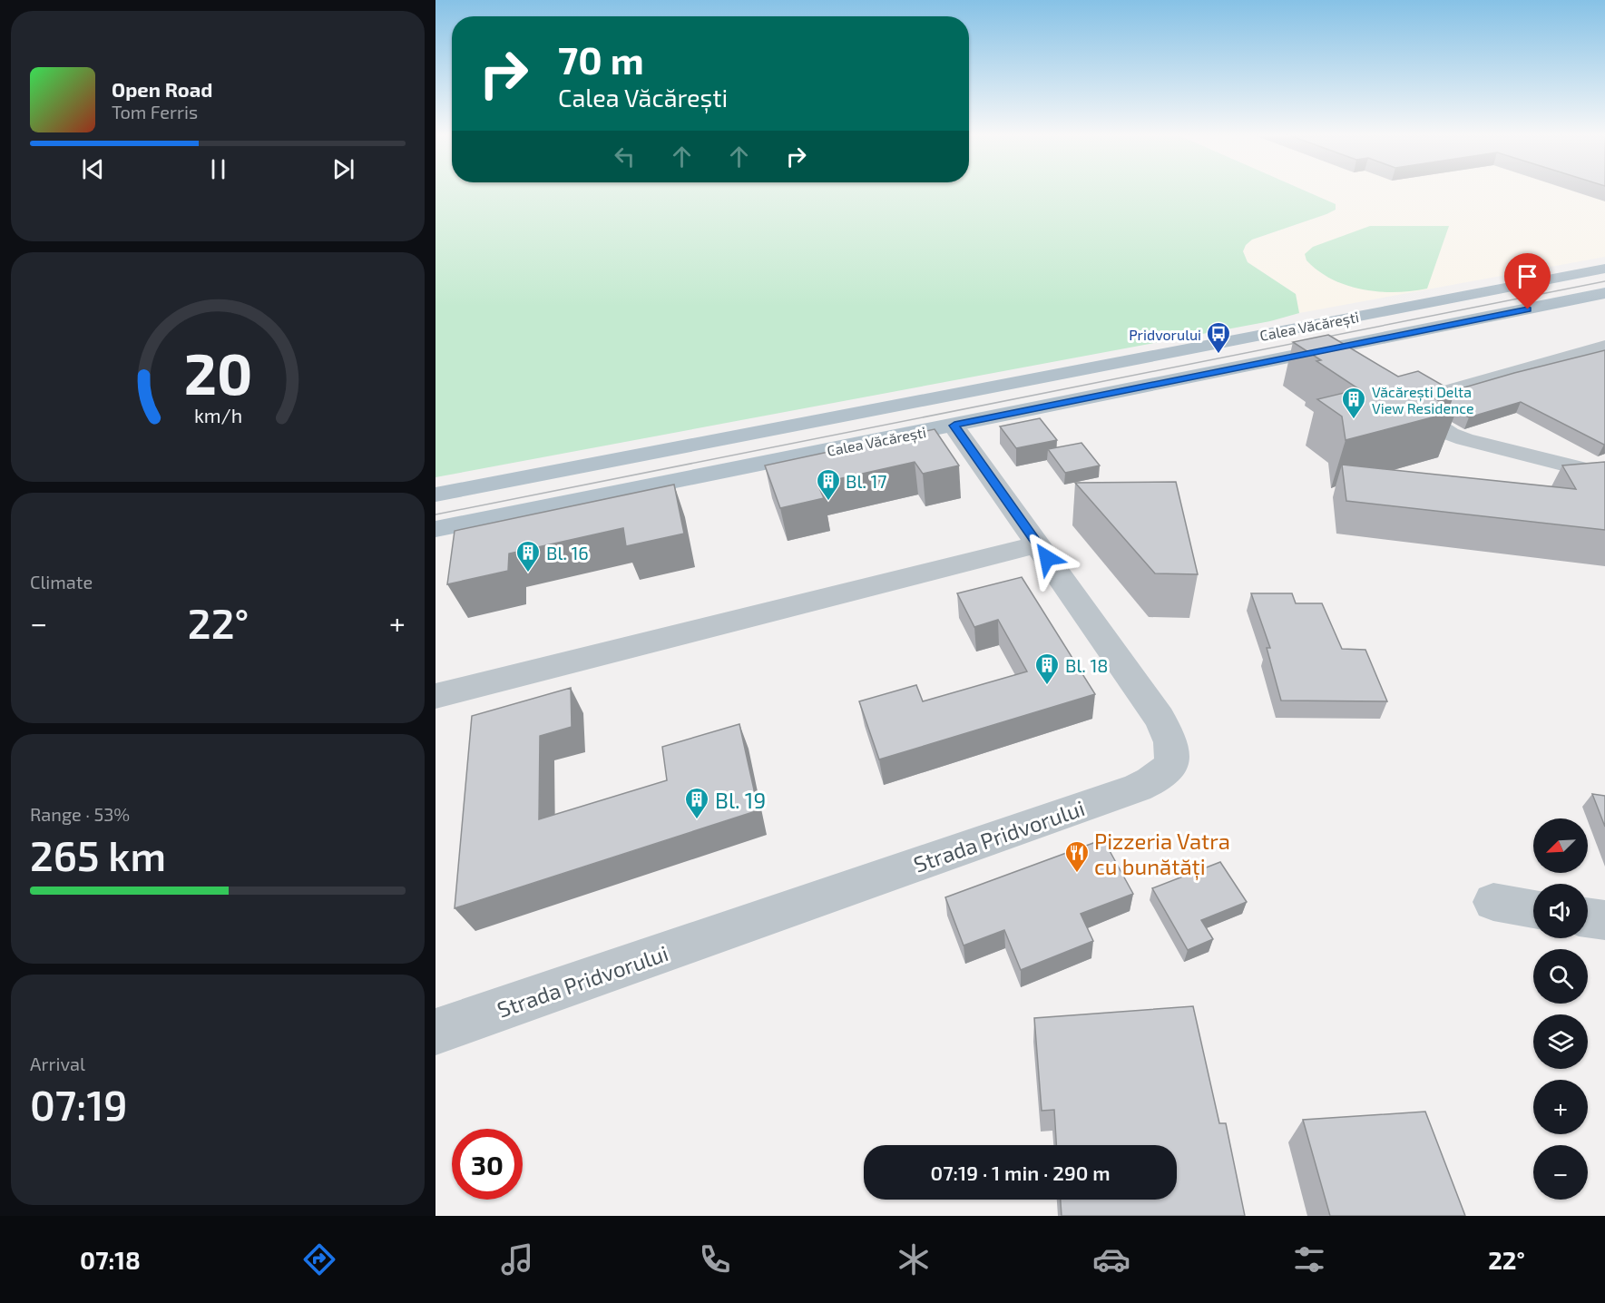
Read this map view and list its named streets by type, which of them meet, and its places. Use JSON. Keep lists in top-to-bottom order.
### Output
{
  "streets": {
    "main road": ["Calea Văcărești"],
    "street": ["Strada Pridvorului"]
  },
  "crossings": [
    ["Calea Văcărești", "Strada Pridvorului"]
  ],
  "places": {
    "bus stop": ["Pridvorului"],
    "building": [
      "Văcărești Delta View Residence",
      "Bl. 17",
      "Bl. 16",
      "Bl. 18",
      "Bl. 19"
    ],
    "restaurant": ["Pizzeria Vatra cu bunătăți"]
  },
  "north": "bottom left",
  "page": {
    "turn": ["70 m", "Calea Văcărești"],
    "song": ["Open Road", "Tom Ferris"],
    "tile": [
      "Climate",
      ["Range · 53%", "265 km"],
      ["Arrival", "07:19"]
    ],
    "heat": ["−", "22°", "+"],
    "map_buttons": ["+", "−"],
    "limit": "30",
    "trip": "07:19 · 1 min · 290 m",
    "tabs": ["07:18", "22°"],
    "gauge": ["20", "km/h"]
  }
}
